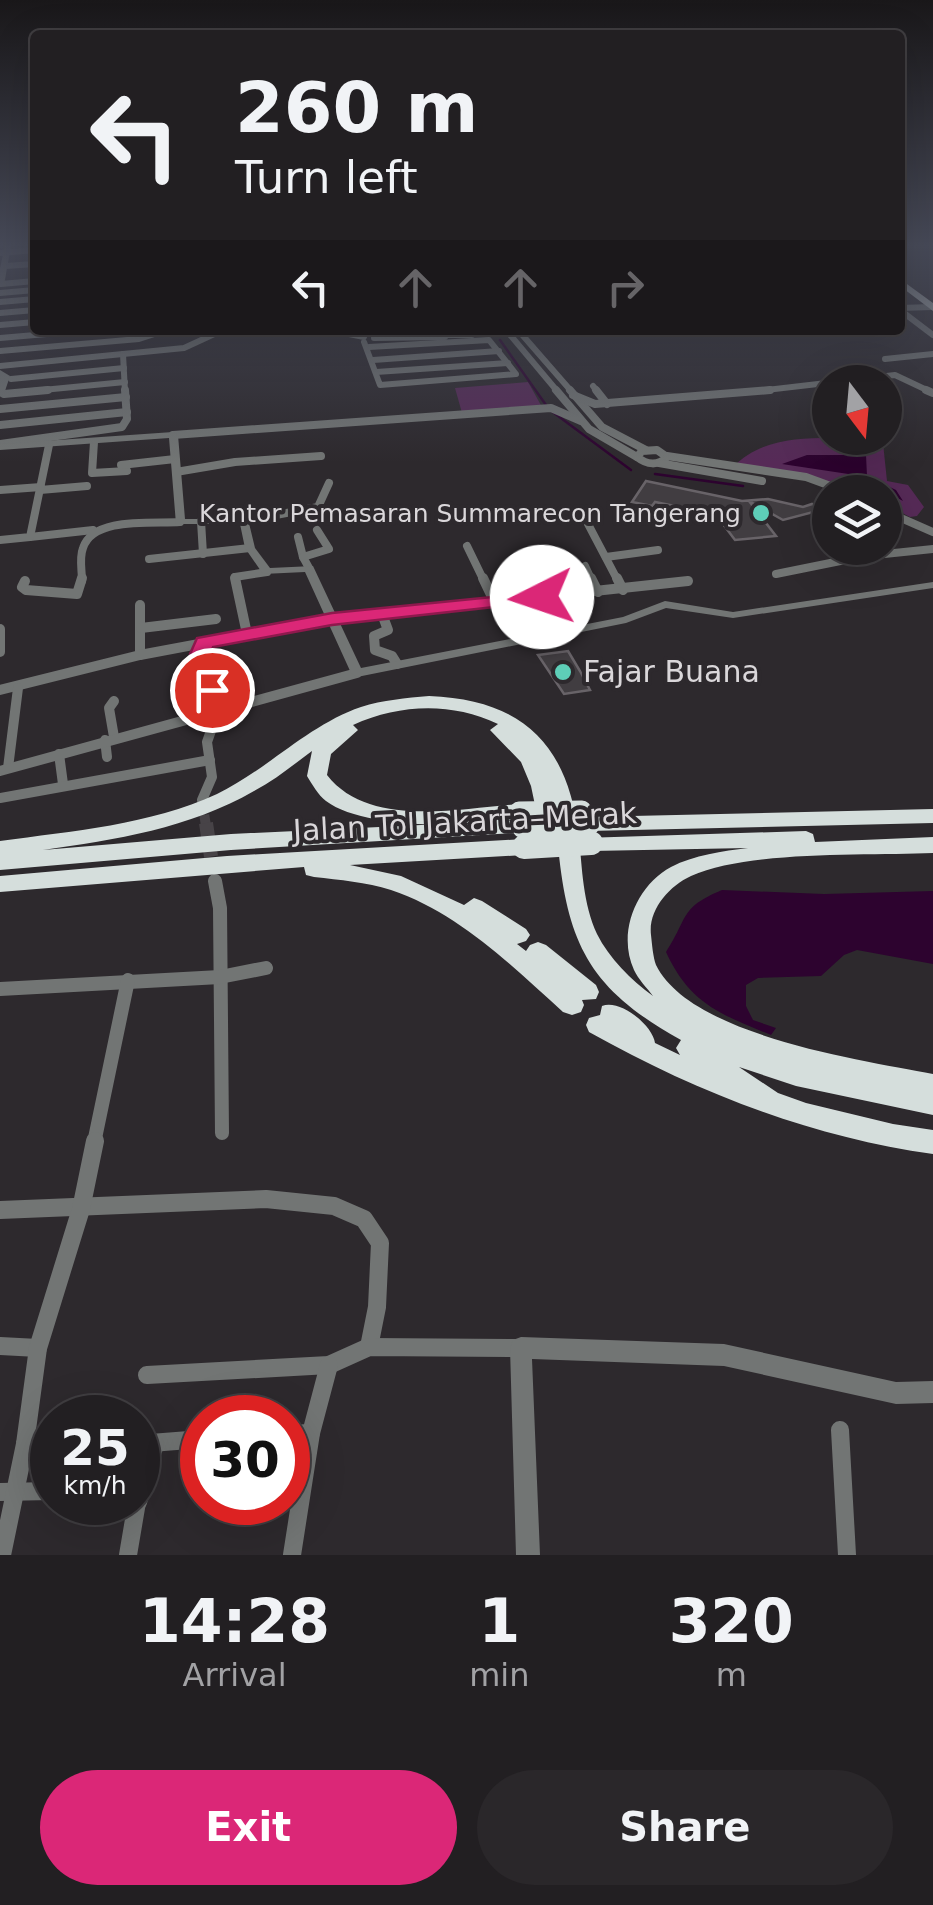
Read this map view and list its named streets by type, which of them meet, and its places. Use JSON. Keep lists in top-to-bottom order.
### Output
{
  "streets": {
    "highway": ["Jalan Tol Jakarta–Merak"]
  },
  "places": ["Kantor Pemasaran Summarecon Tangerang", "Fajar Buana"],
  "north": "bottom",
  "page": {
    "turn": ["260 m", "Turn left"],
    "speed": "25 km/h",
    "limit": "30",
    "eta": [
      "14:28",
      "Arrival",
      "1",
      "min",
      "320",
      "m"
    ],
    "buttons": ["Exit", "Share"]
  }
}
